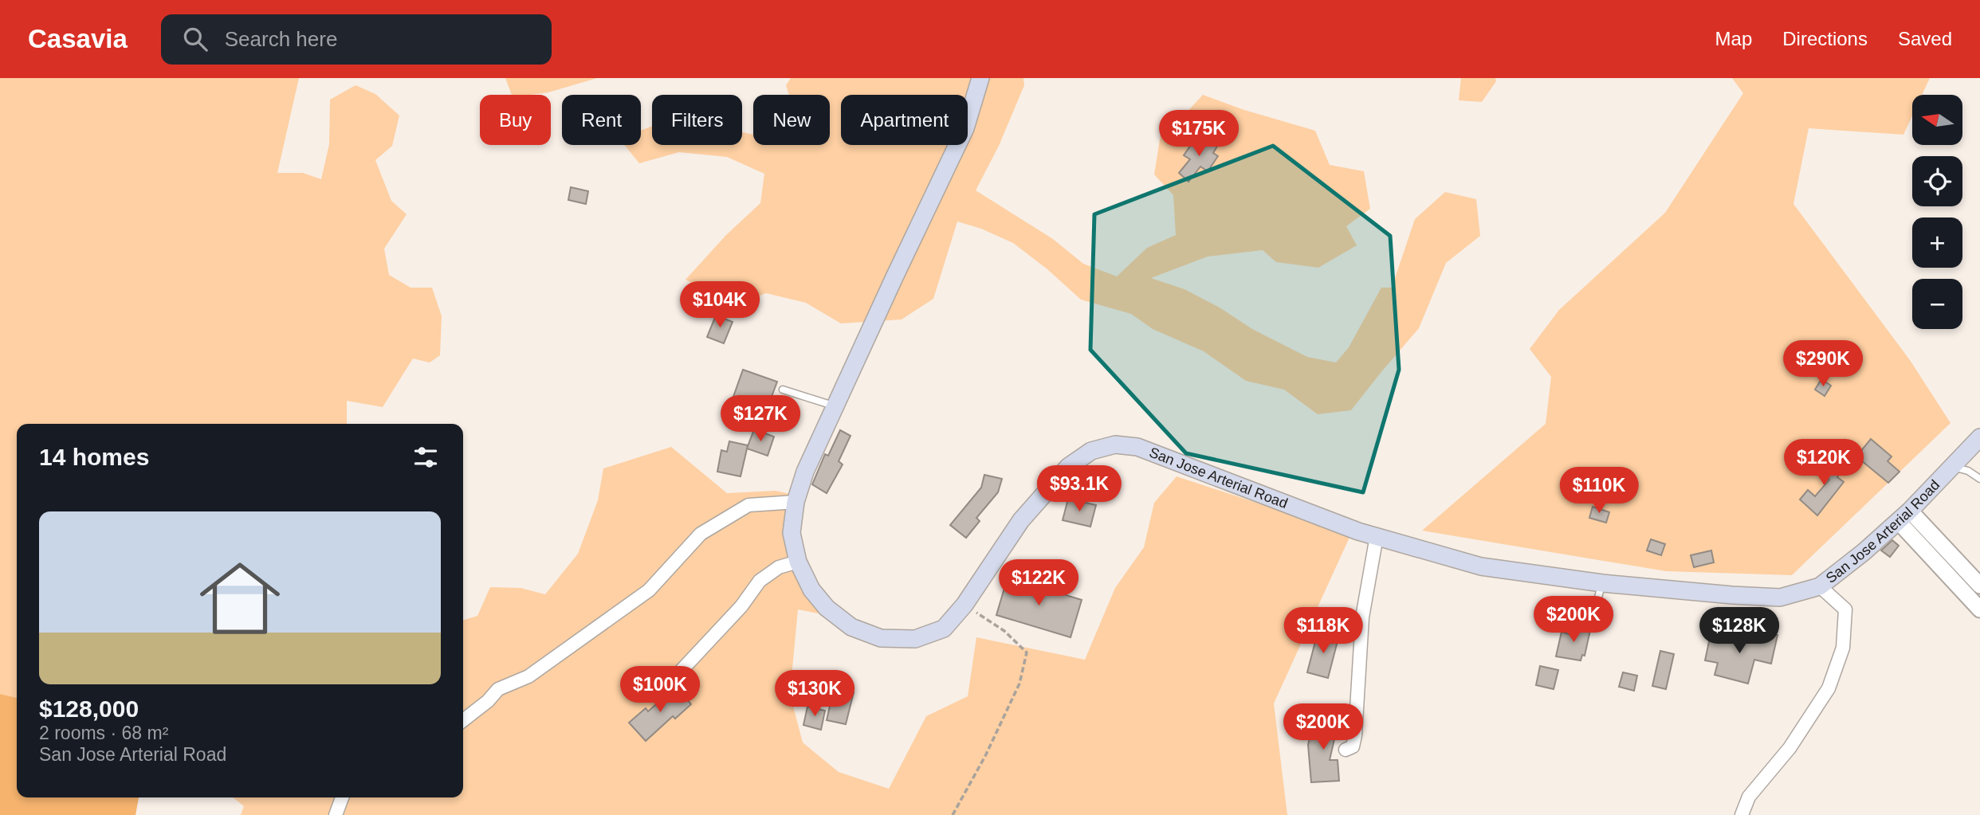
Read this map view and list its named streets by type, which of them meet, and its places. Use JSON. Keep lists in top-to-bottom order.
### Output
{
  "streets": {
    "main road": ["San Jose Arterial Road"]
  },
  "north": "left",
  "page": {
    "header": "Casavia",
    "search": "Search here",
    "nav": ["Map", "Directions", "Saved"],
    "map_buttons": ["+", "−"],
    "chip": [
      "Buy",
      "Rent",
      "Filters",
      "New",
      "Apartment"
    ],
    "price": [
      "$175K",
      "$104K",
      "$290K",
      "$127K",
      "$120K",
      "$93.1K",
      "$110K",
      "$122K",
      "$200K",
      "$118K",
      "$128K",
      "$100K",
      "$130K",
      "$200K"
    ],
    "heading": "14 homes",
    "list": [
      {
        "name": "$128,000",
        "note": "2 rooms · 68 m² · San Jose Arterial Road"
      }
    ]
  }
}
